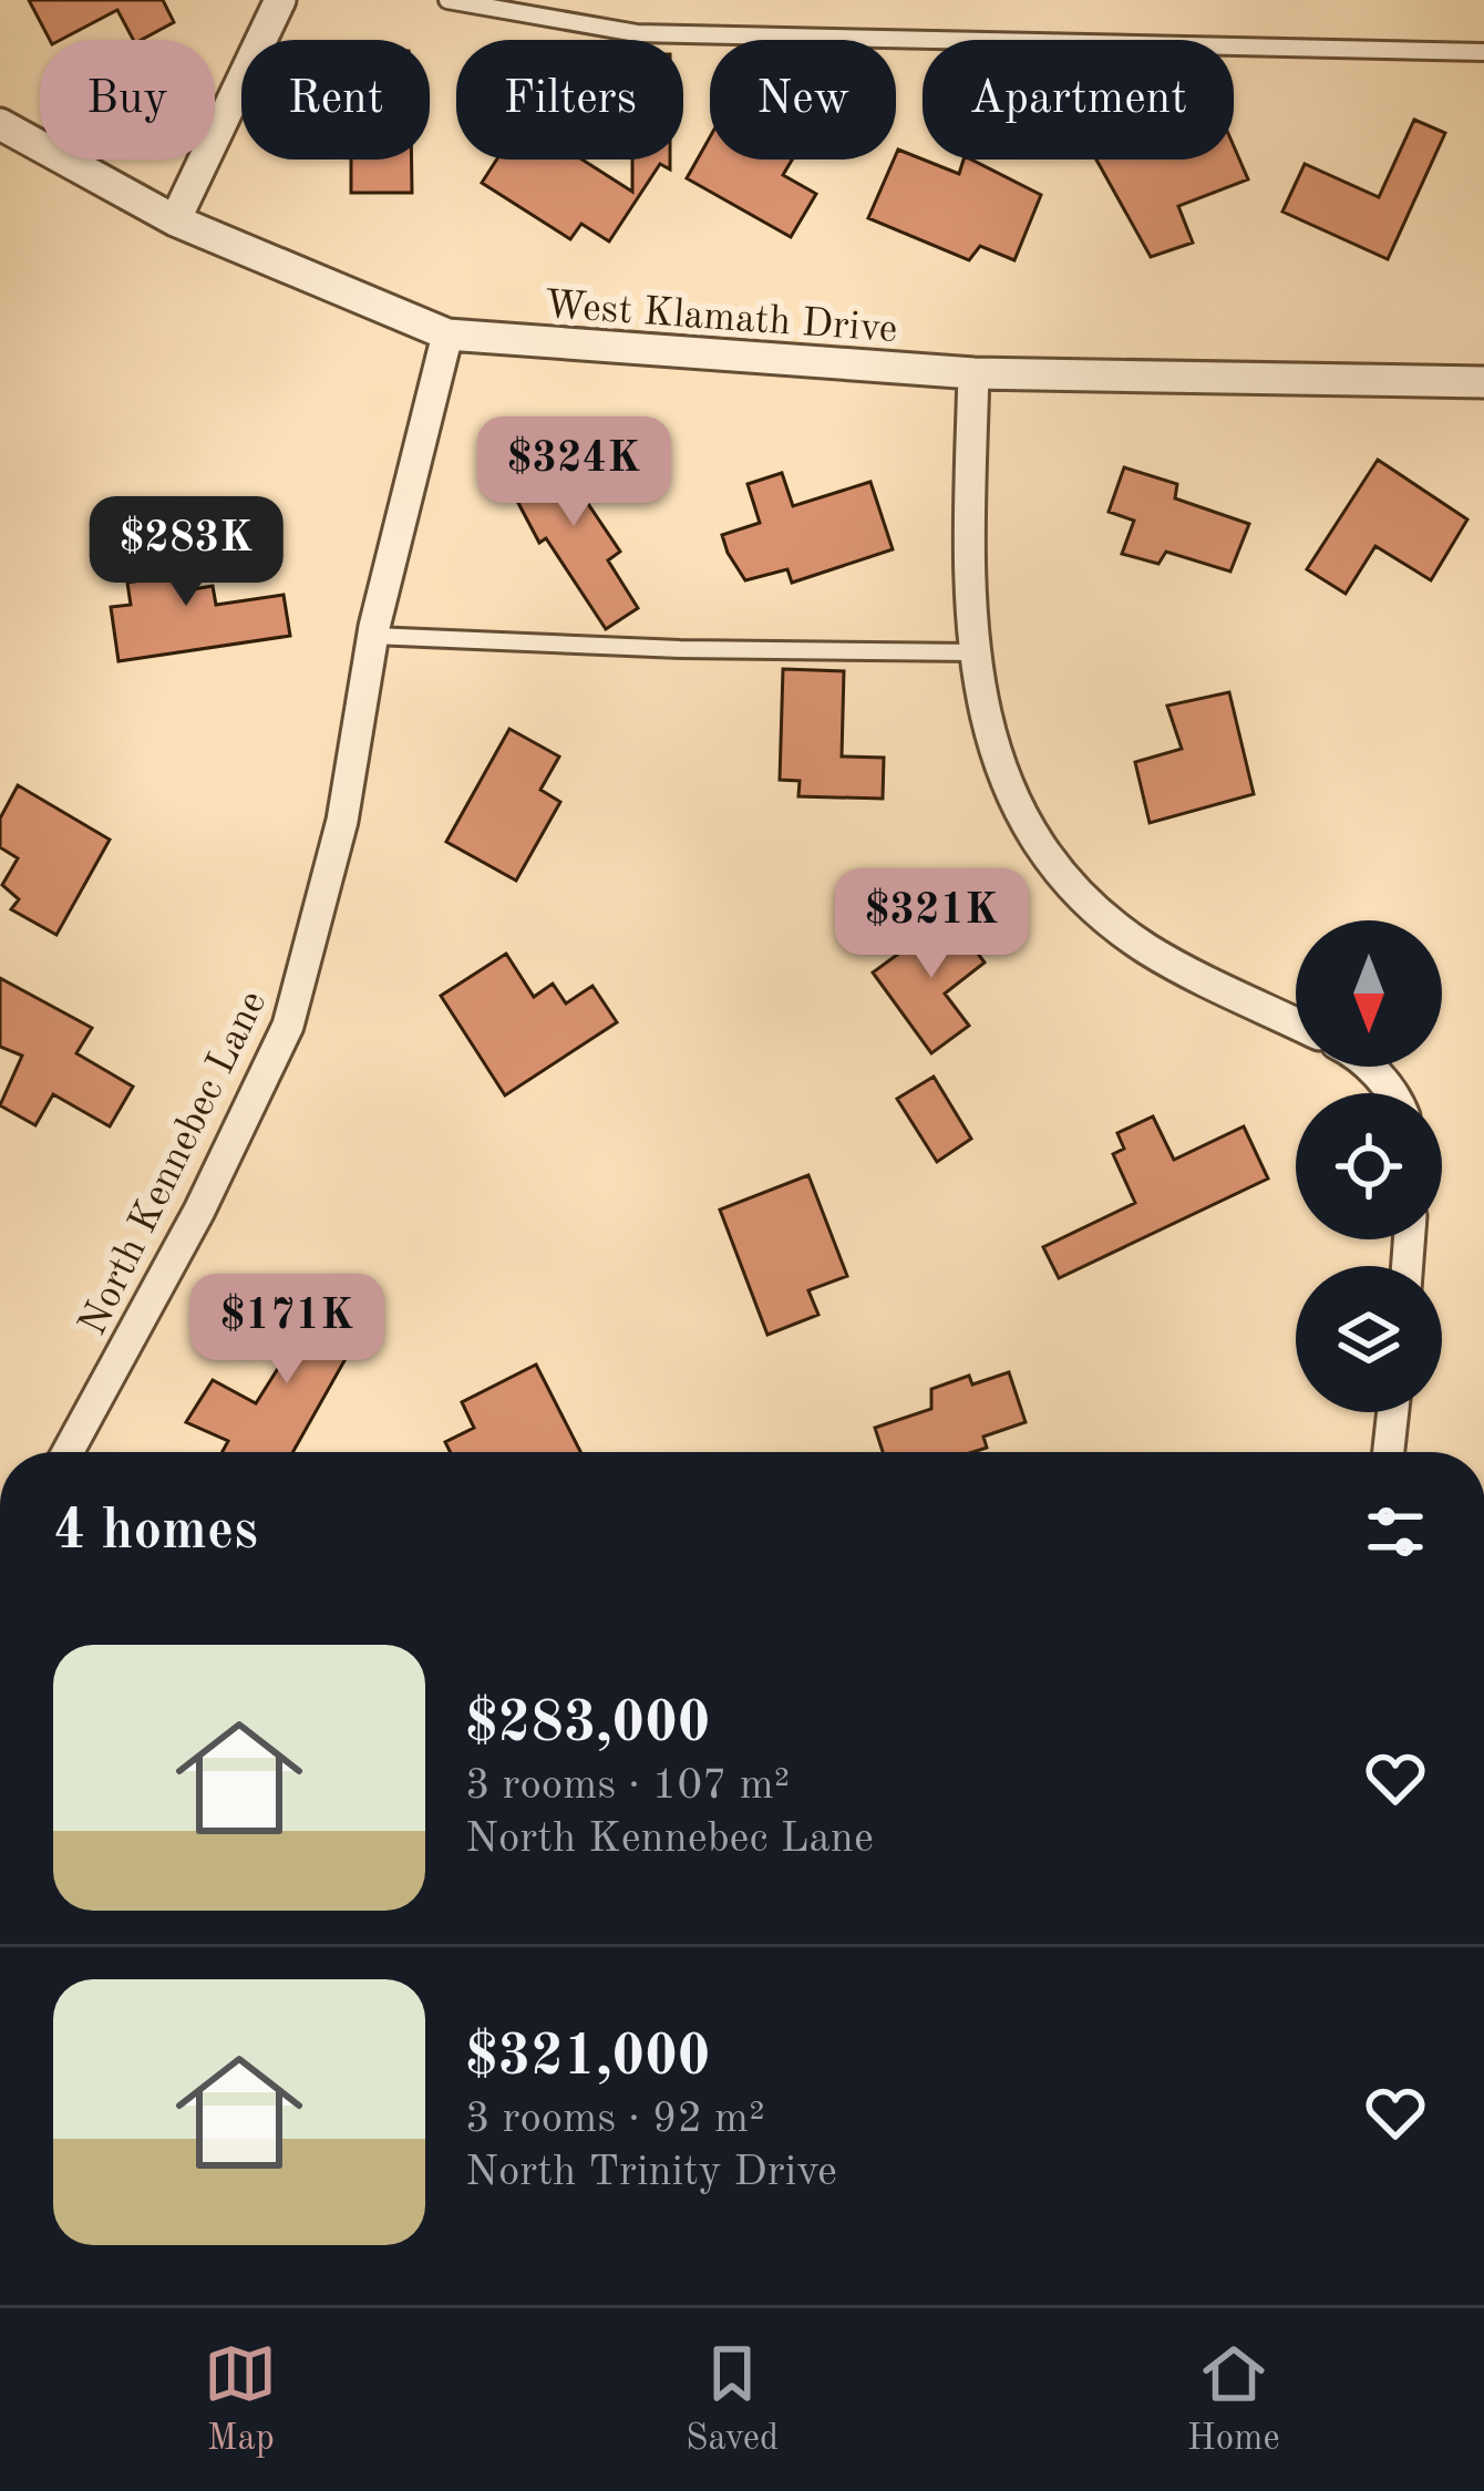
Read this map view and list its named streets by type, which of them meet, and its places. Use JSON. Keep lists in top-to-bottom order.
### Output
{
  "streets": {
    "street": ["West Klamath Drive", "North Kennebec Lane"]
  },
  "crossings": [
    ["West Klamath Drive", "North Kennebec Lane"]
  ],
  "north": "bottom",
  "page": {
    "chip": [
      "Buy",
      "Rent",
      "Filters",
      "New",
      "Apartment"
    ],
    "price": [
      "$324K",
      "$283K",
      "$321K",
      "$171K"
    ],
    "heading": "4 homes",
    "list": [
      {
        "name": "$283,000",
        "note": "3 rooms · 107 m² · North Kennebec Lane"
      },
      {
        "name": "$321,000",
        "note": "3 rooms · 92 m² · North Trinity Drive"
      }
    ],
    "tabs": ["Map", "Saved", "Home"]
  }
}
